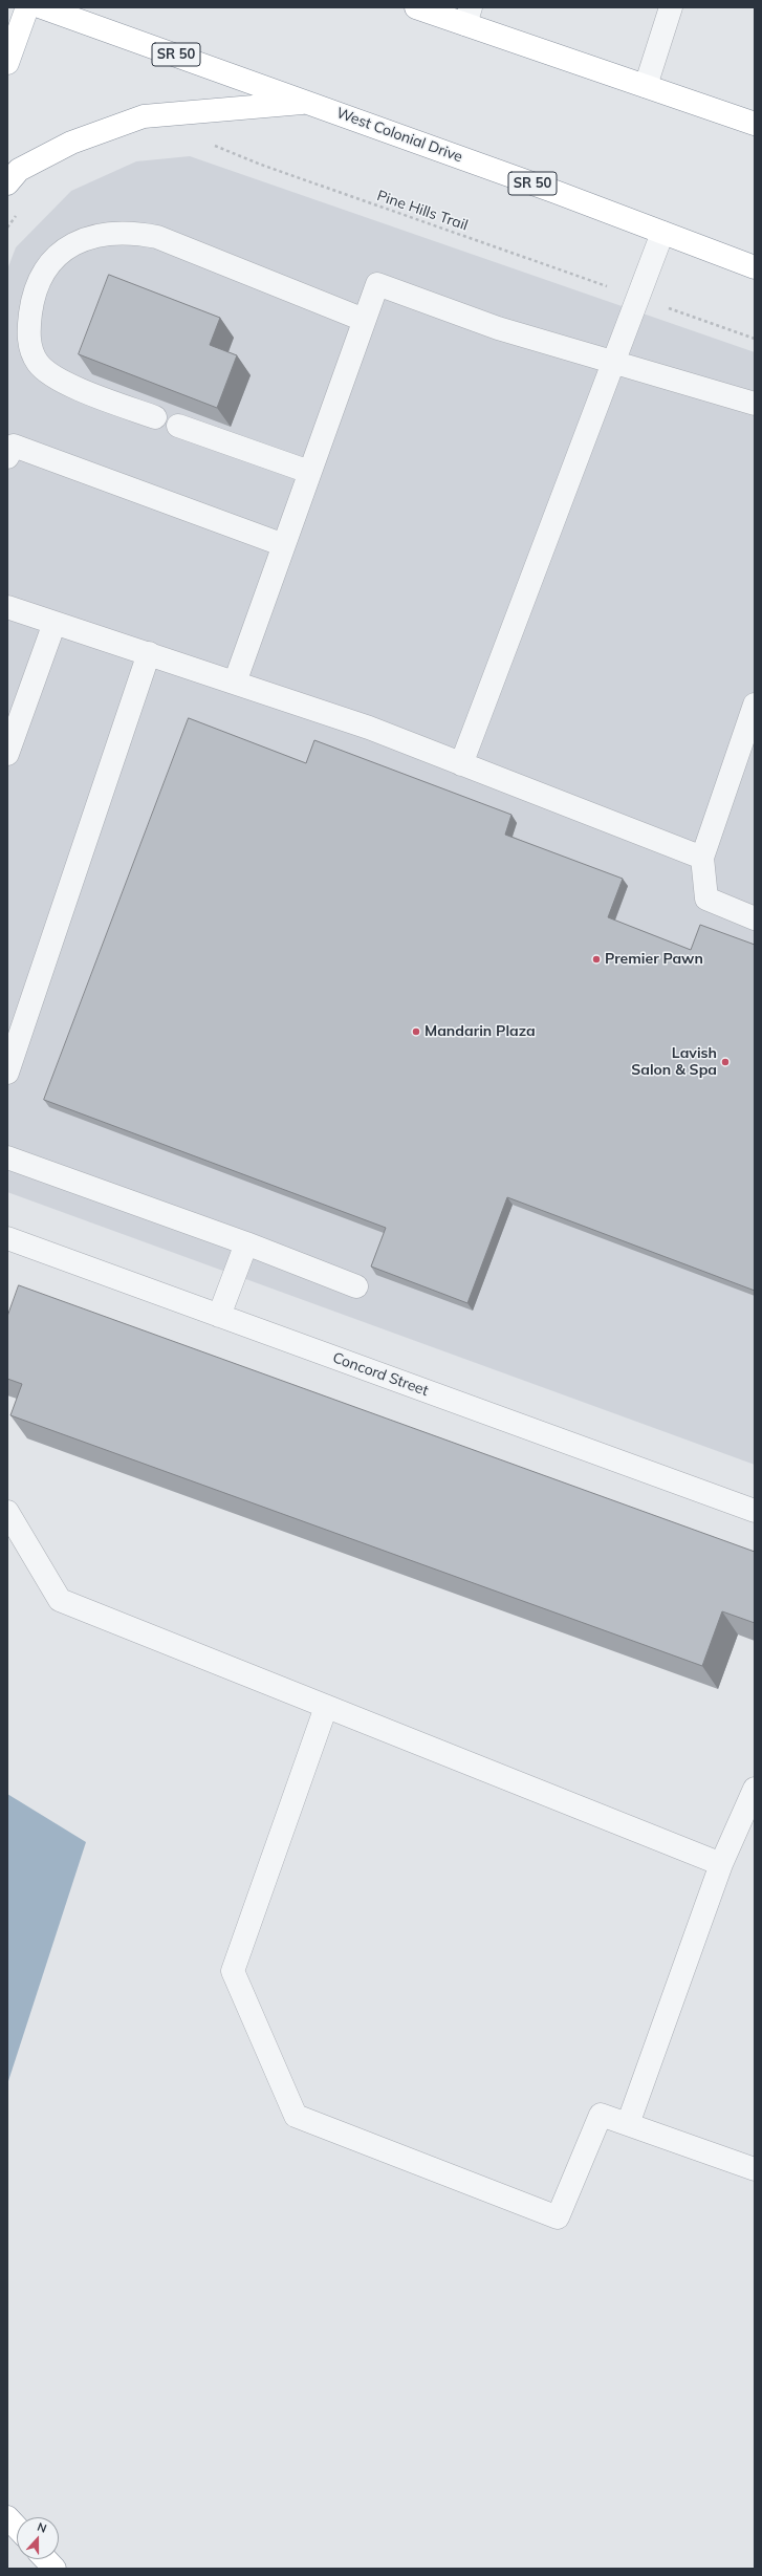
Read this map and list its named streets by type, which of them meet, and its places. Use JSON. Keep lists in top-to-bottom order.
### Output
{
  "streets": {
    "main road": ["SR 50", "West Colonial Drive"],
    "street": ["Concord Street"],
    "path": ["Pine Hills Trail"]
  },
  "places": ["Premier Pawn", "Mandarin Plaza", "Lavish Salon & Spa"],
  "north": "top"
}
